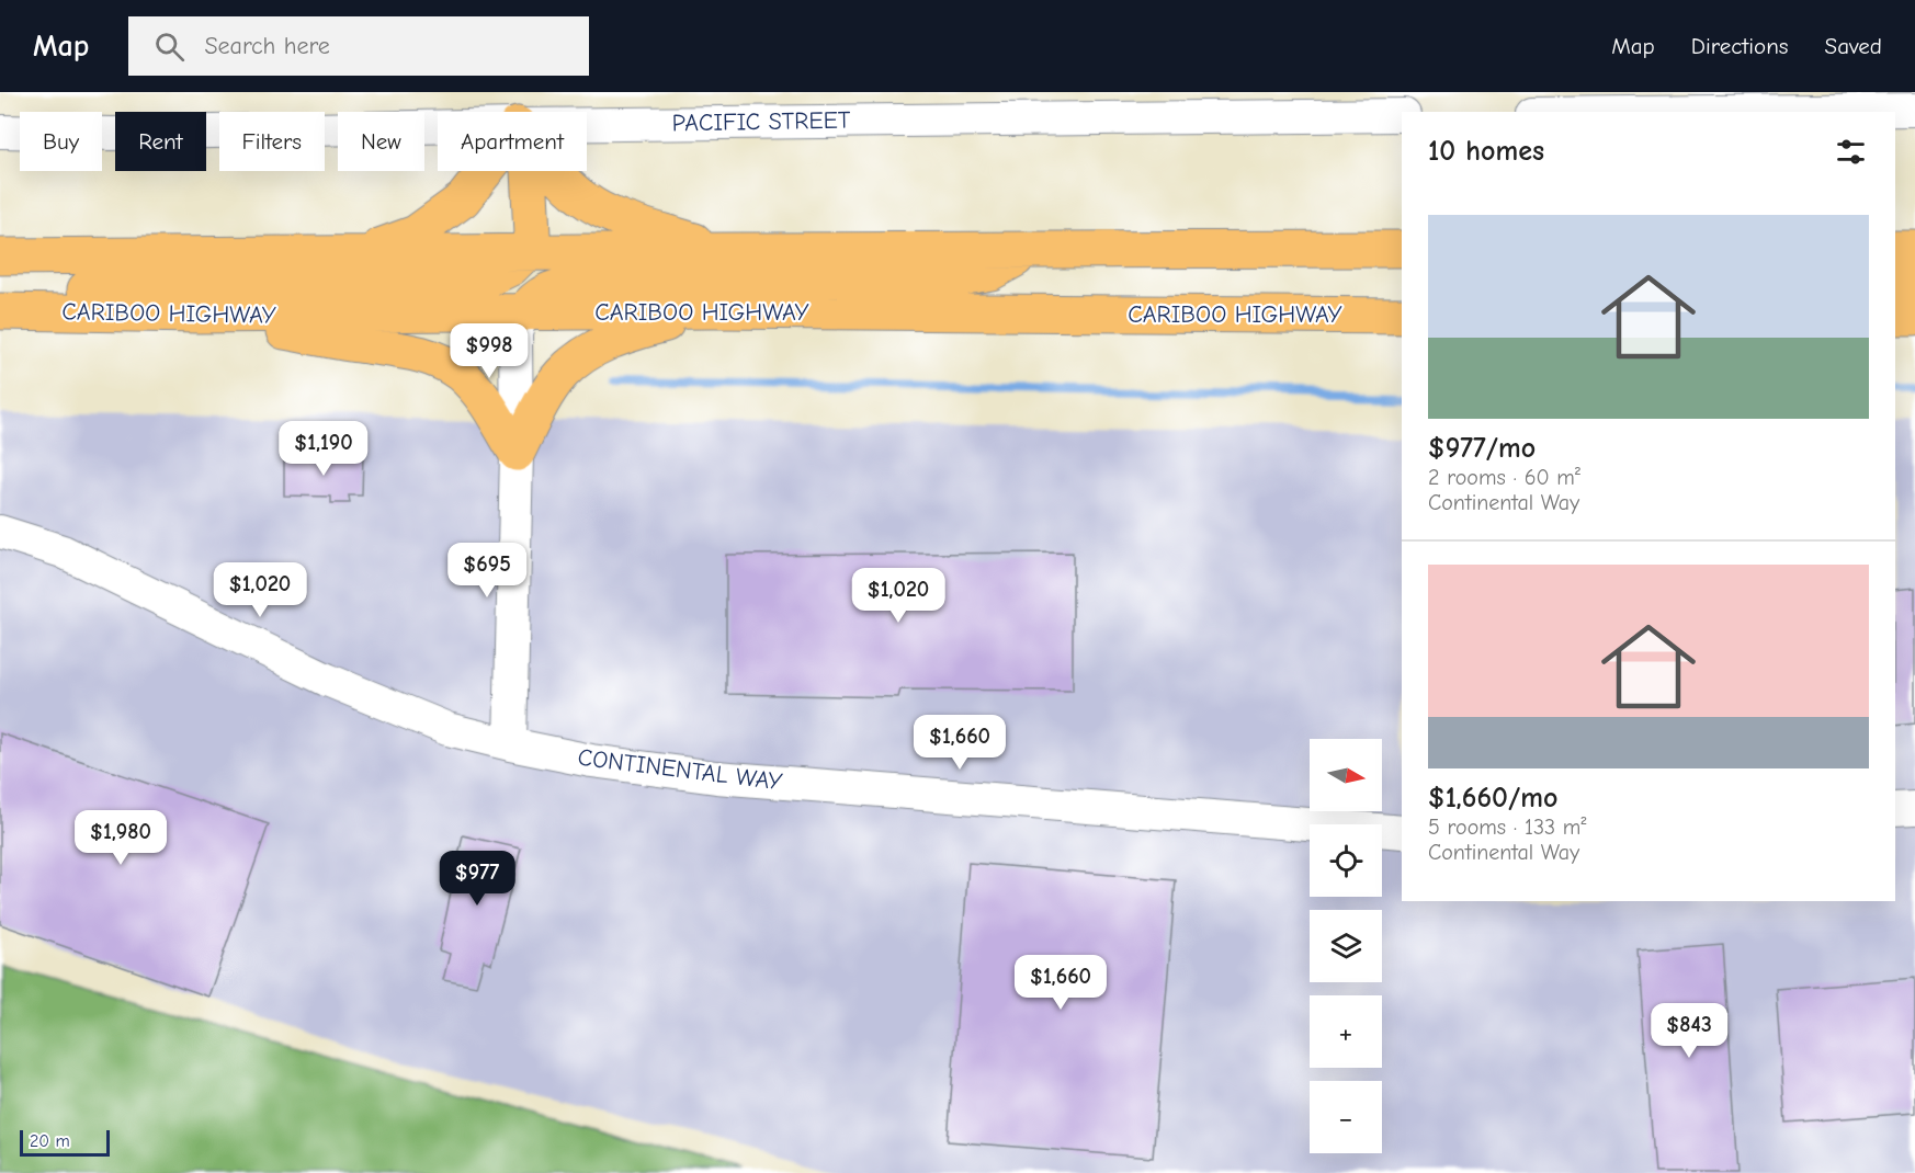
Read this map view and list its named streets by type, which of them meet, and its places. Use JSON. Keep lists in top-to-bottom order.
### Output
{
  "streets": {
    "highway": ["CARIBOO HIGHWAY"],
    "street": ["PACIFIC STREET", "CONTINENTAL WAY"]
  },
  "scale_bar": "20 m",
  "north": "right",
  "page": {
    "header": "Map",
    "search": "Search here",
    "nav": ["Map", "Directions", "Saved"],
    "chip": [
      "Buy",
      "Rent",
      "Filters",
      "New",
      "Apartment"
    ],
    "heading": "10 homes",
    "list": [
      {
        "name": "$977/mo",
        "note": "2 rooms · 60 m² · Continental Way"
      },
      {
        "name": "$1,660/mo",
        "note": "5 rooms · 133 m² · Continental Way"
      }
    ],
    "price": [
      "$998",
      "$1,190",
      "$695",
      "$1,020",
      "$1,020",
      "$1,660",
      "$1,980",
      "$977",
      "$1,660",
      "$843"
    ],
    "map_buttons": ["+", "−"],
    "scale": "20 m"
  }
}
